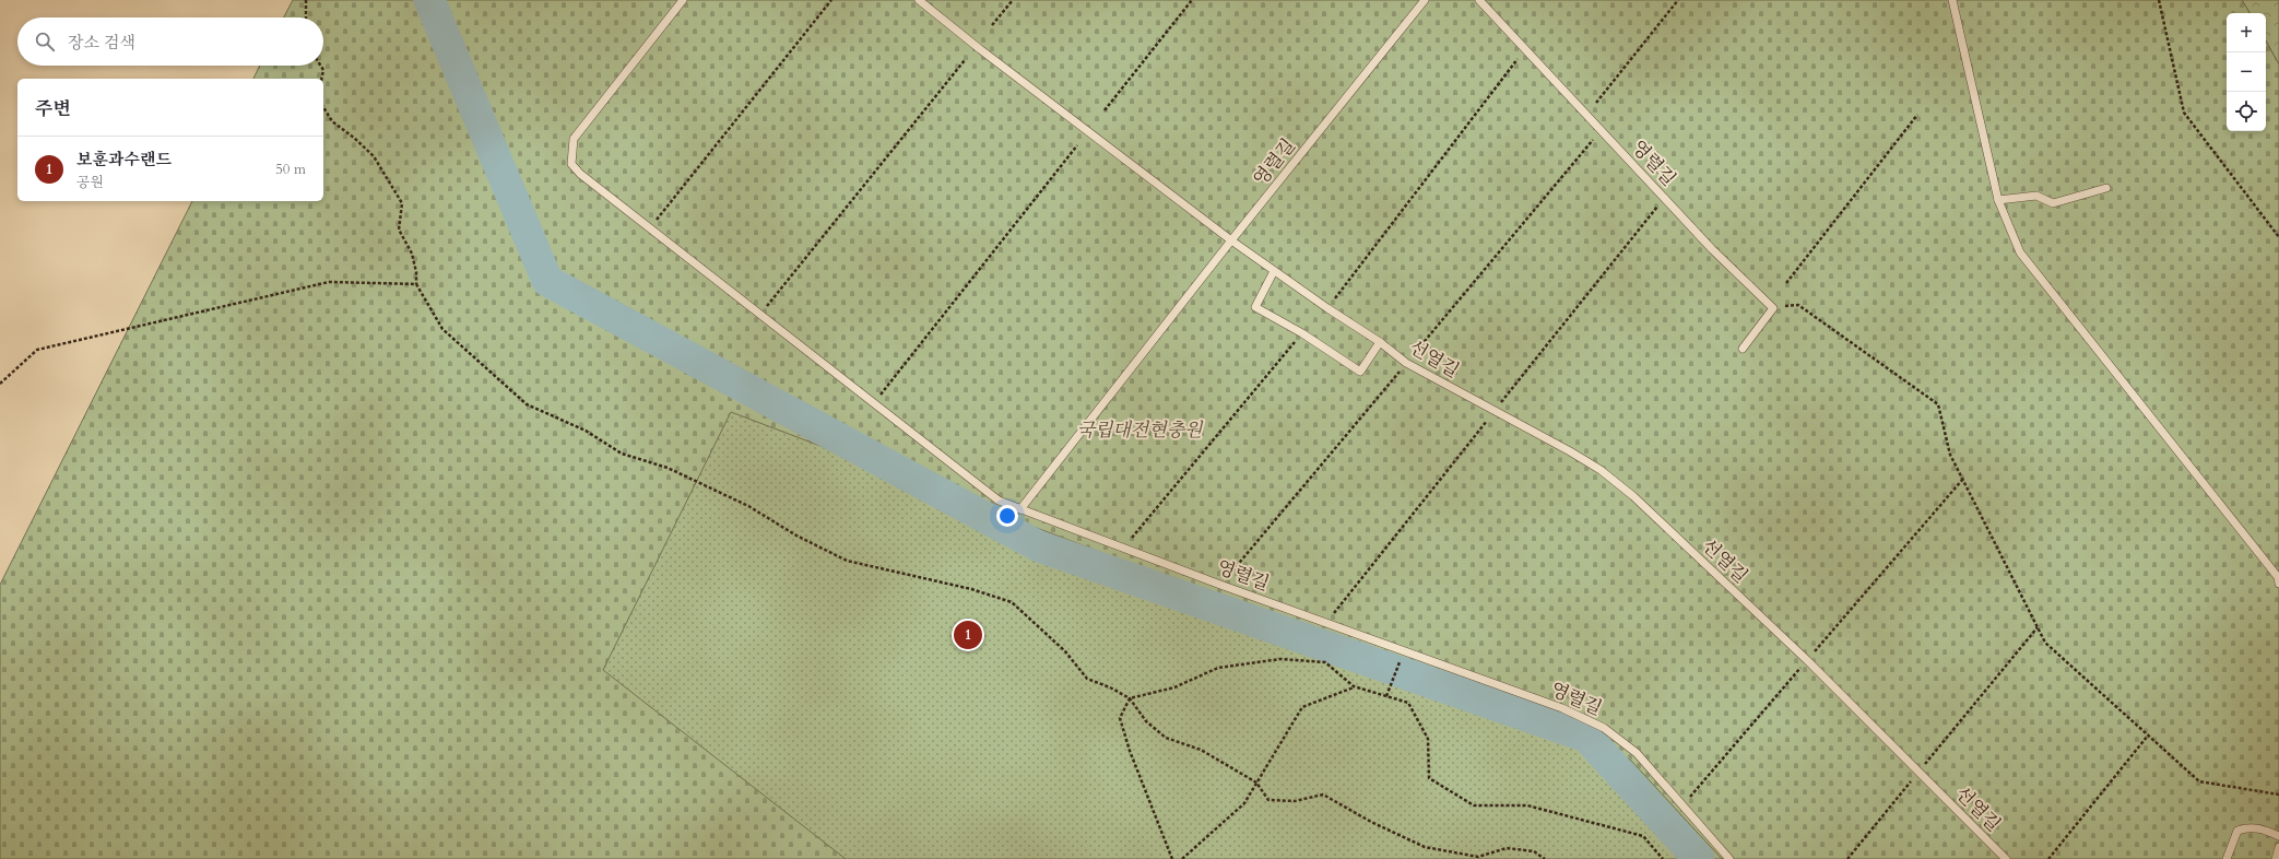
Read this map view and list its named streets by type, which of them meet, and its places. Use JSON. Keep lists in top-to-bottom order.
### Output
{
  "streets": {
    "lane": ["영렬길", "선열길"]
  },
  "parks": ["국립대전현충원"],
  "page": {
    "map_buttons": ["+", "−"],
    "search": "장소 검색",
    "heading": "주변",
    "list": [
      {
        "mark": "1",
        "name": "보훈과수랜드",
        "note": "공원",
        "value": "50 m"
      }
    ],
    "pins": "1"
  }
}
